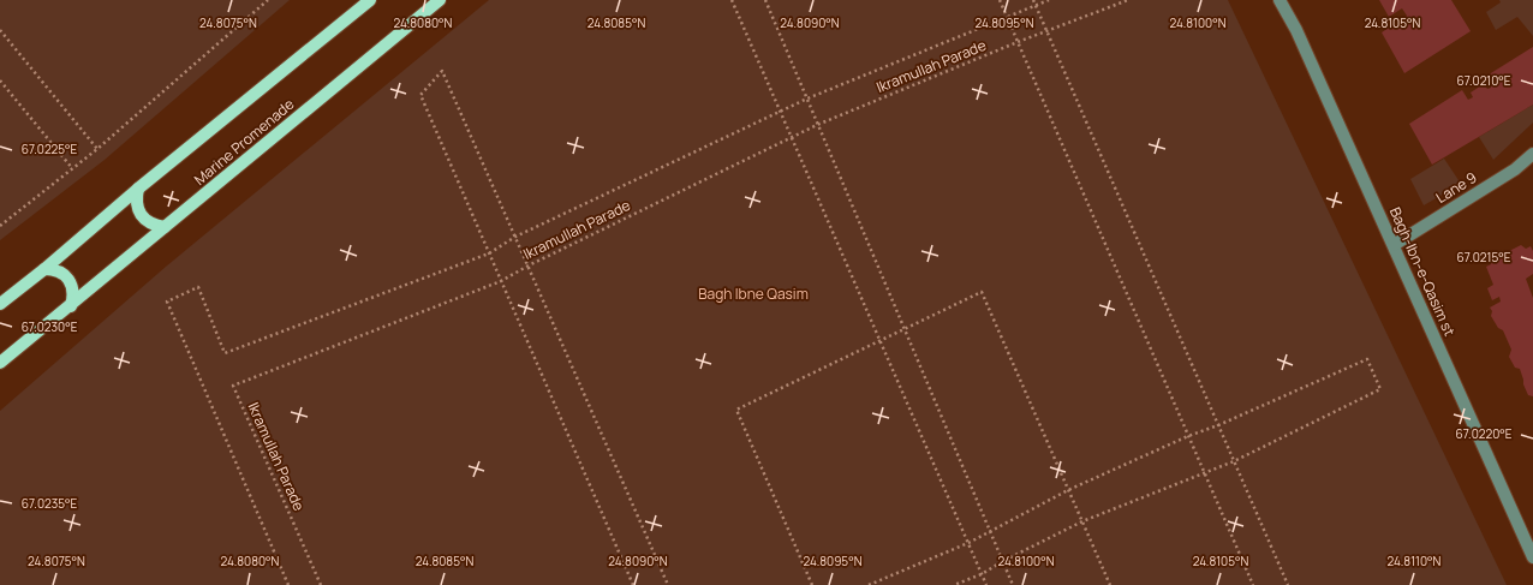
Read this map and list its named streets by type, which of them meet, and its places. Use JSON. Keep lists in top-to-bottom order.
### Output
{
  "streets": {
    "main road": ["Marine Promenade"],
    "street": ["Lane 9", "Bagh-Ibn-e-Qasim st"],
    "path": ["Ikramullah Parade"]
  },
  "crossings": [
    ["Lane 9", "Bagh-Ibn-e-Qasim st"]
  ],
  "parks": ["Bagh Ibne Qasim"],
  "coordinates": [
    "24.8075°N",
    "24.8080°N",
    "24.8085°N",
    "24.8090°N",
    "24.8095°N",
    "24.8100°N",
    "24.8105°N",
    "67.0210°E",
    "67.0225°E",
    "67.0215°E",
    "67.0230°E",
    "67.0220°E",
    "67.0235°E",
    "24.8110°N"
  ]
}
